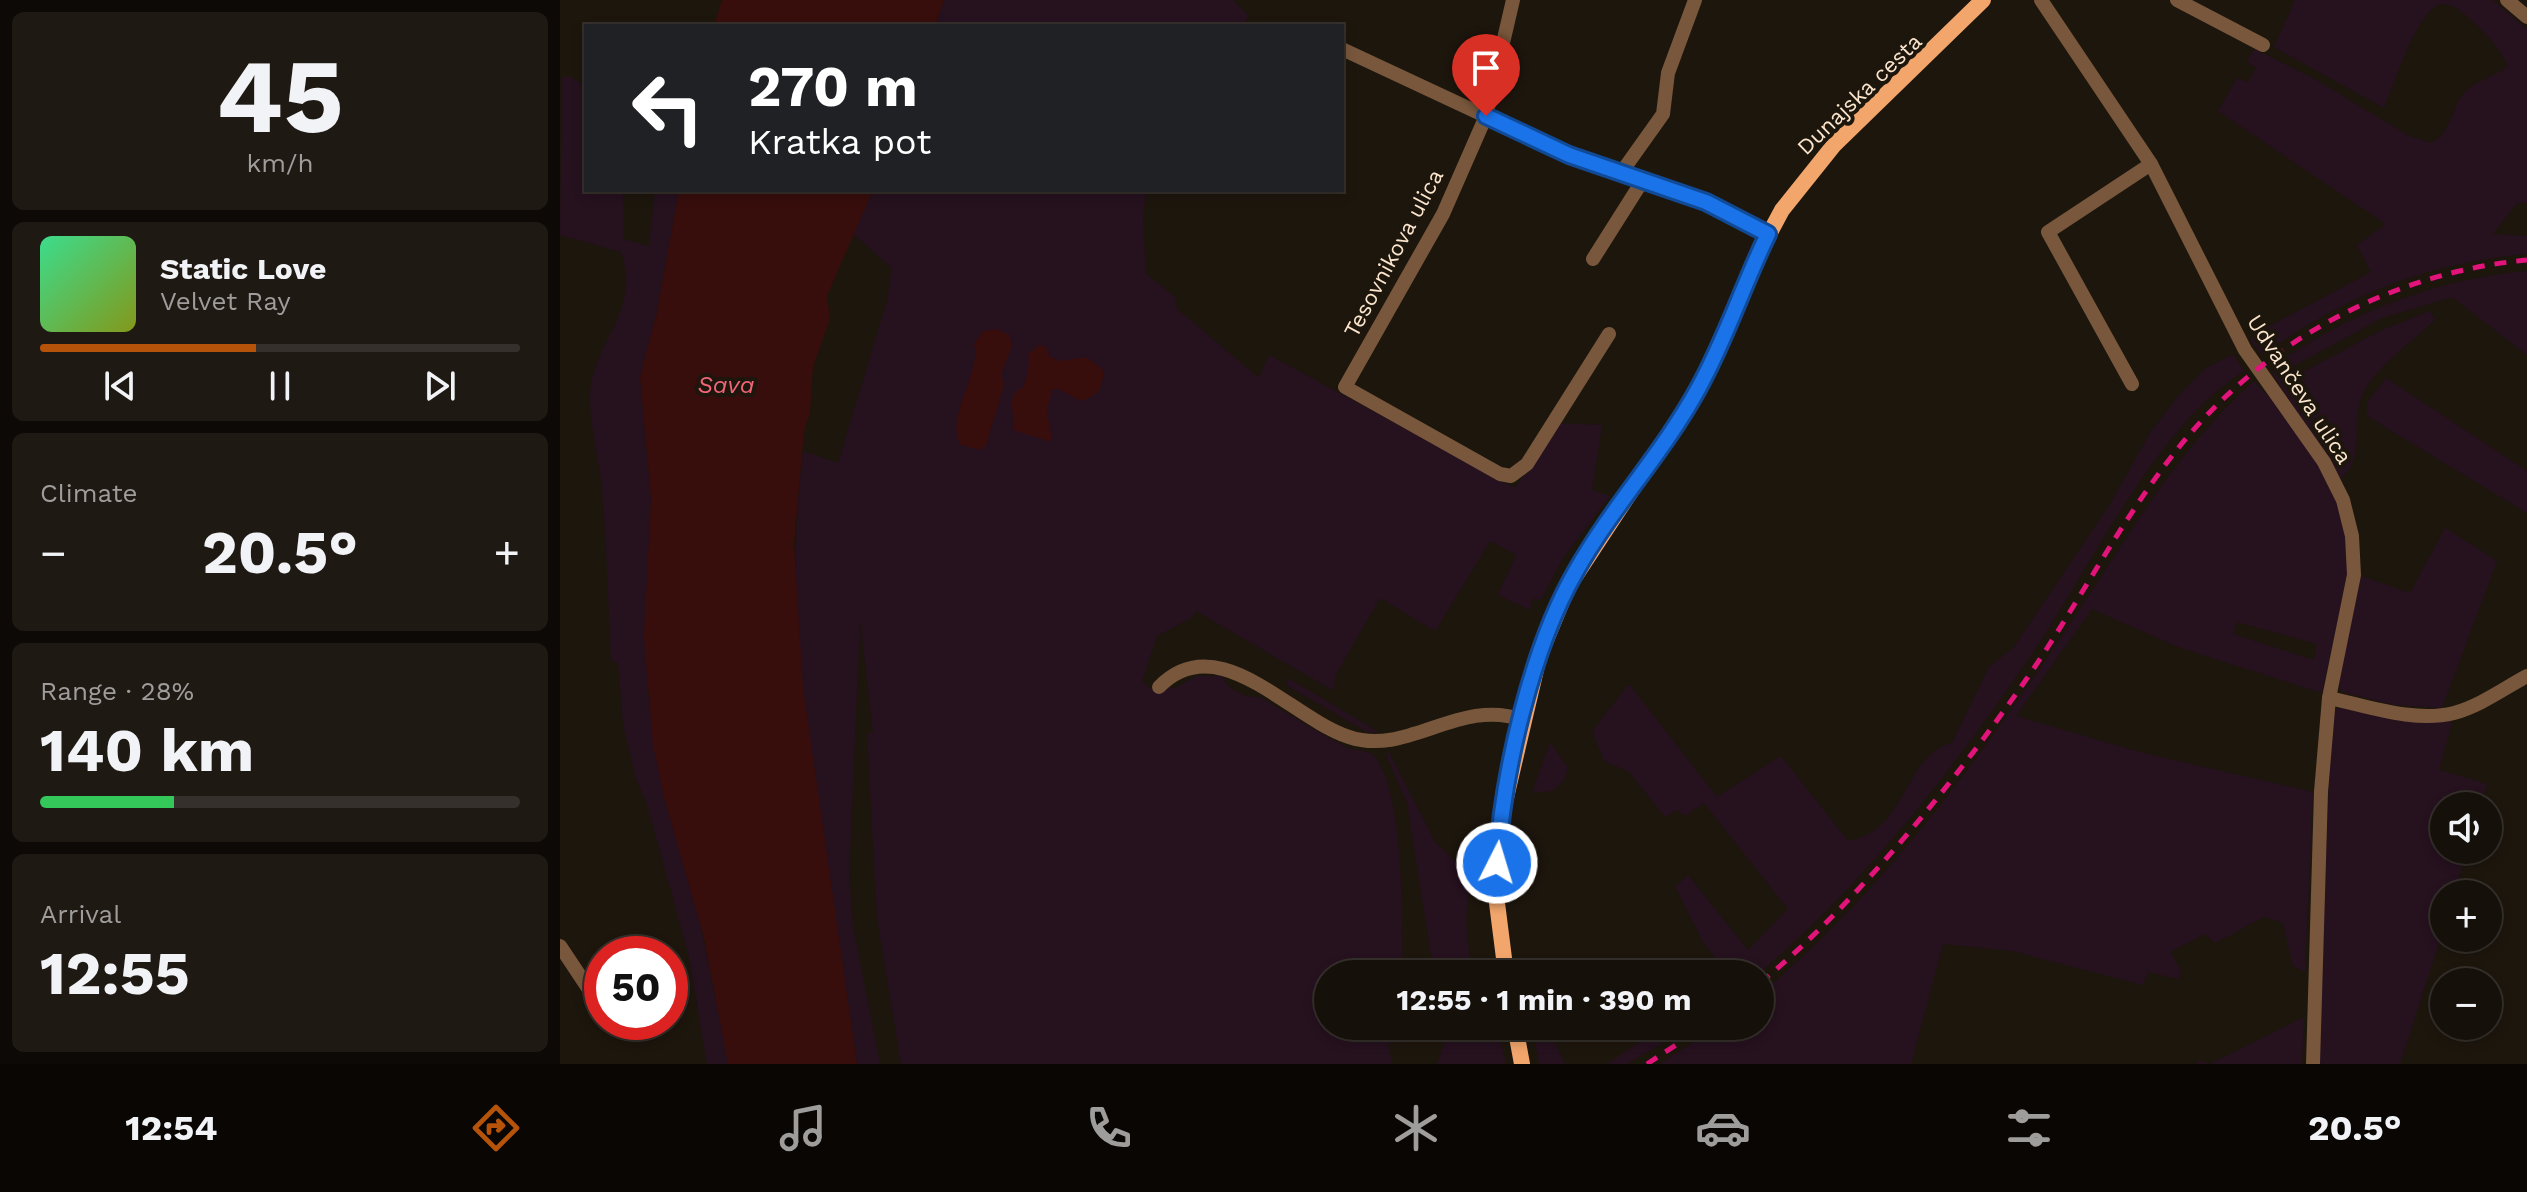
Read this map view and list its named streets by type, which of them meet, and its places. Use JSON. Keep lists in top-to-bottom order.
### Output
{
  "streets": {
    "main road": ["Dunajska cesta"],
    "street": ["Tesovnikova ulica", "Udvančeva ulica"]
  },
  "water": ["Sava"],
  "page": {
    "tile": [
      ["45", "km/h"],
      "Climate",
      ["Range · 28%", "140 km"],
      ["Arrival", "12:55"]
    ],
    "turn": ["270 m", "Kratka pot"],
    "song": ["Static Love", "Velvet Ray"],
    "heat": ["−", "20.5°", "+"],
    "map_buttons": ["+", "−"],
    "limit": "50",
    "trip": "12:55 · 1 min · 390 m",
    "tabs": ["12:54", "20.5°"]
  }
}
